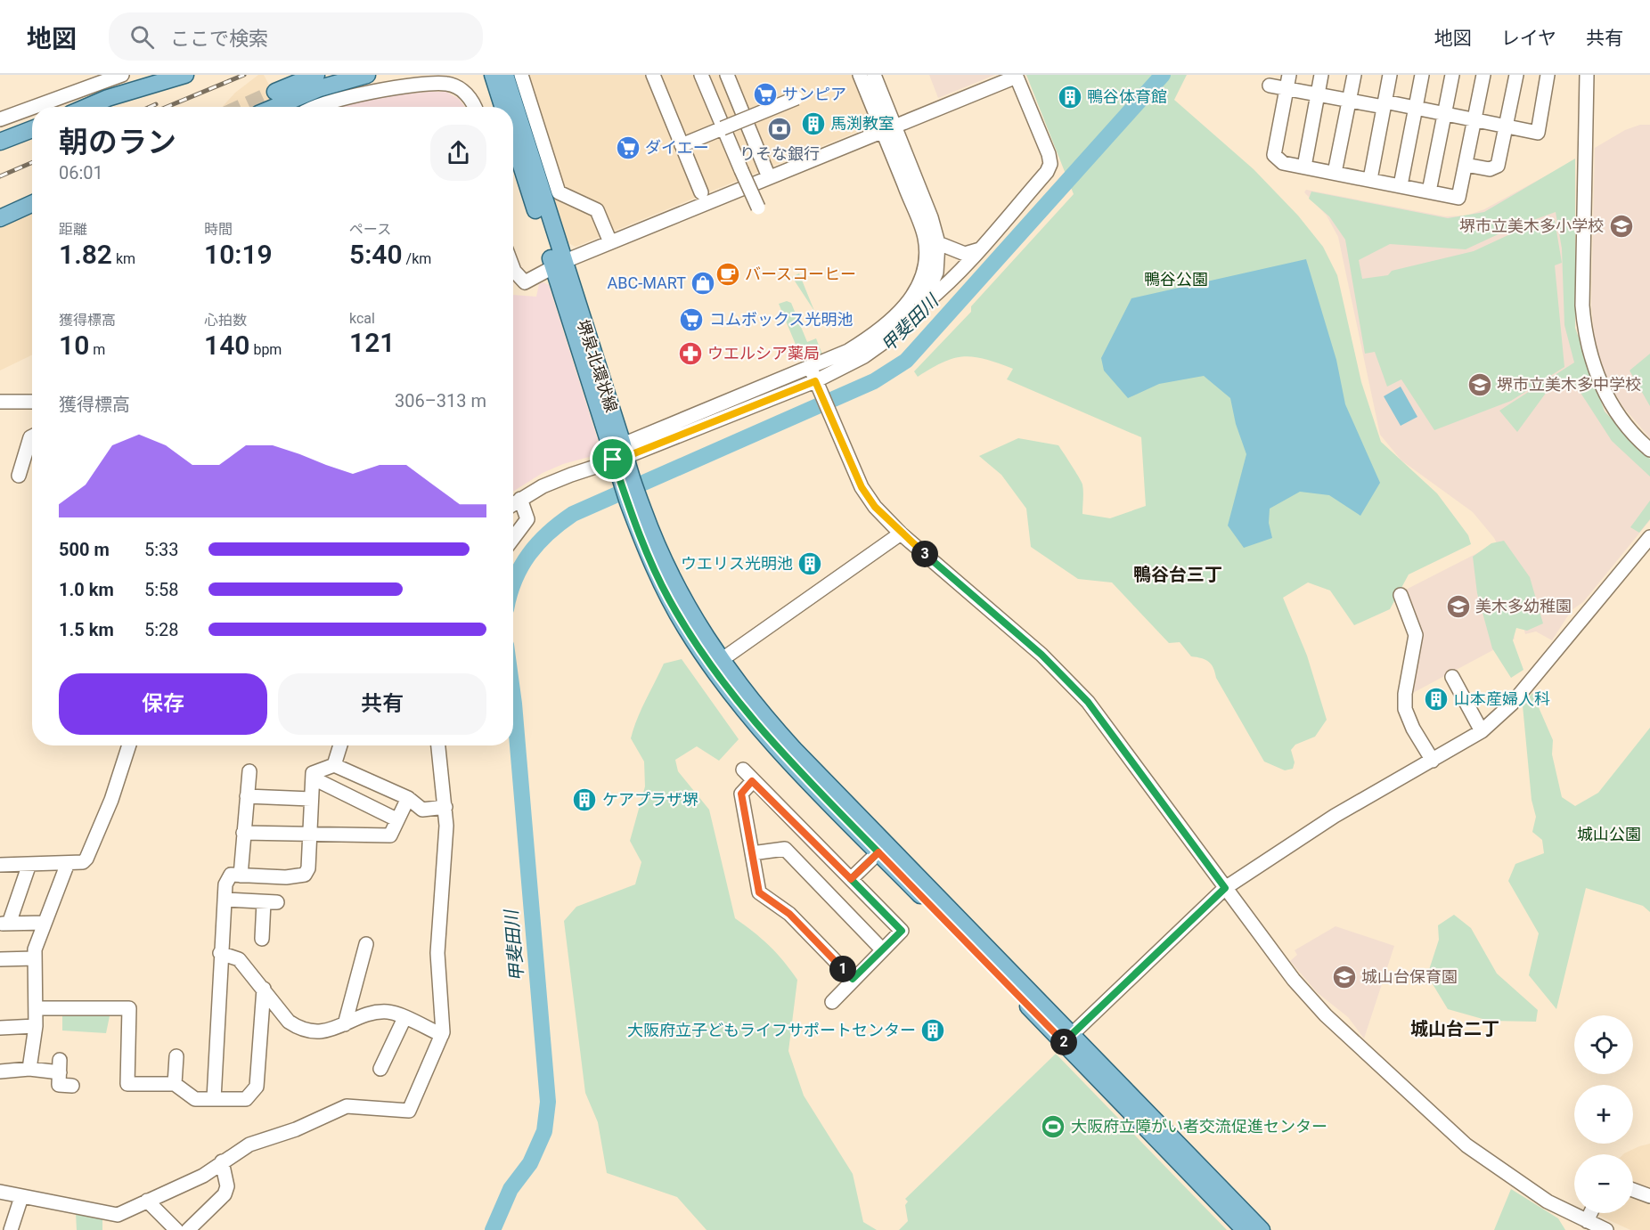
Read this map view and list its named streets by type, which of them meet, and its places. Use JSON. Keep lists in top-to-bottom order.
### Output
{
  "streets": {
    "main road": ["堺泉北環状線"]
  },
  "districts": ["鴨谷台三丁", "城山台二丁"],
  "water": ["甲斐田川"],
  "parks": ["鴨谷公園", "城山公園"],
  "places": {
    "supermarket": ["サンピア", "ダイエー", "コムボックス光明池"],
    "building": [
      "鴨谷体育館",
      "馬渕教室",
      "ウエリス光明池",
      "山本産婦人科",
      "ケアプラザ堺",
      "大阪府立子どもライフサポートセンター"
    ],
    "bank": ["りそな銀行"],
    "school or university": [
      "堺市立美木多小学校",
      "堺市立美木多中学校",
      "美木多幼稚園",
      "城山台保育園"
    ],
    "cafe": ["バースコーヒー"],
    "shop": ["ABC-MART"],
    "pharmacy": ["ウエルシア薬局"],
    "sports": ["大阪府立障がい者交流促進センター"]
  },
  "page": {
    "header": "地図",
    "search": "ここで検索",
    "nav": ["地図", "レイヤ", "共有"],
    "heading": ["朝のラン", "06:01"],
    "stats": [
      ["距離", "1.82 km"],
      ["時間", "10:19"],
      ["ペース", "5:40 /km"],
      ["獲得標高", "10 m"],
      ["心拍数", "140 bpm"],
      ["kcal", "121"]
    ],
    "chart": ["獲得標高", "306–313 m"],
    "list": [
      {
        "name": "500 m",
        "note": "5:33"
      },
      {
        "name": "1.0 km",
        "note": "5:58"
      },
      {
        "name": "1.5 km",
        "note": "5:28"
      }
    ],
    "pins": ["3", "1", "2"],
    "buttons": ["保存", "共有"],
    "map_buttons": ["+", "−"]
  }
}
